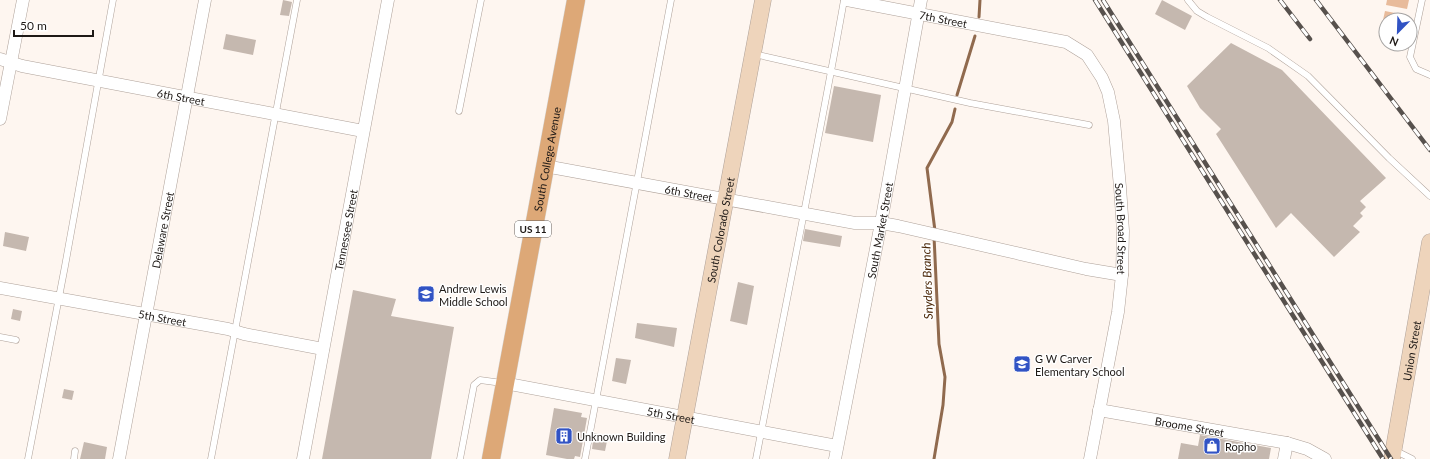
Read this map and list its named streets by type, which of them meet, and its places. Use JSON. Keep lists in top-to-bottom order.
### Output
{
  "streets": {
    "main road": ["South College Avenue", "US 11"],
    "street": [
      "7th Street",
      "6th Street",
      "Tennessee Street",
      "South Broad Street",
      "Delaware Street",
      "South Colorado Street",
      "South Market Street",
      "5th Street",
      "Union Street",
      "Broome Street"
    ]
  },
  "crossings": [
    ["7th Street", "South Broad Street"],
    ["7th Street", "South Market Street"],
    ["6th Street", "South College Avenue"],
    ["6th Street", "Tennessee Street"],
    ["6th Street", "South Broad Street"],
    ["6th Street", "Delaware Street"],
    ["6th Street", "South Colorado Street"],
    ["6th Street", "South Market Street"],
    ["South College Avenue", "5th Street"],
    ["Tennessee Street", "5th Street"],
    ["South Broad Street", "Broome Street"],
    ["Delaware Street", "5th Street"],
    ["South Colorado Street", "5th Street"],
    ["South Market Street", "5th Street"]
  ],
  "water": ["Snyders Branch"],
  "places": {
    "school or university": ["Andrew Lewis Middle School", "G W Carver Elementary School"],
    "building": ["Unknown Building"],
    "shop": ["Ropho"]
  },
  "scale_bar": "50 m",
  "north": "bottom left"
}
